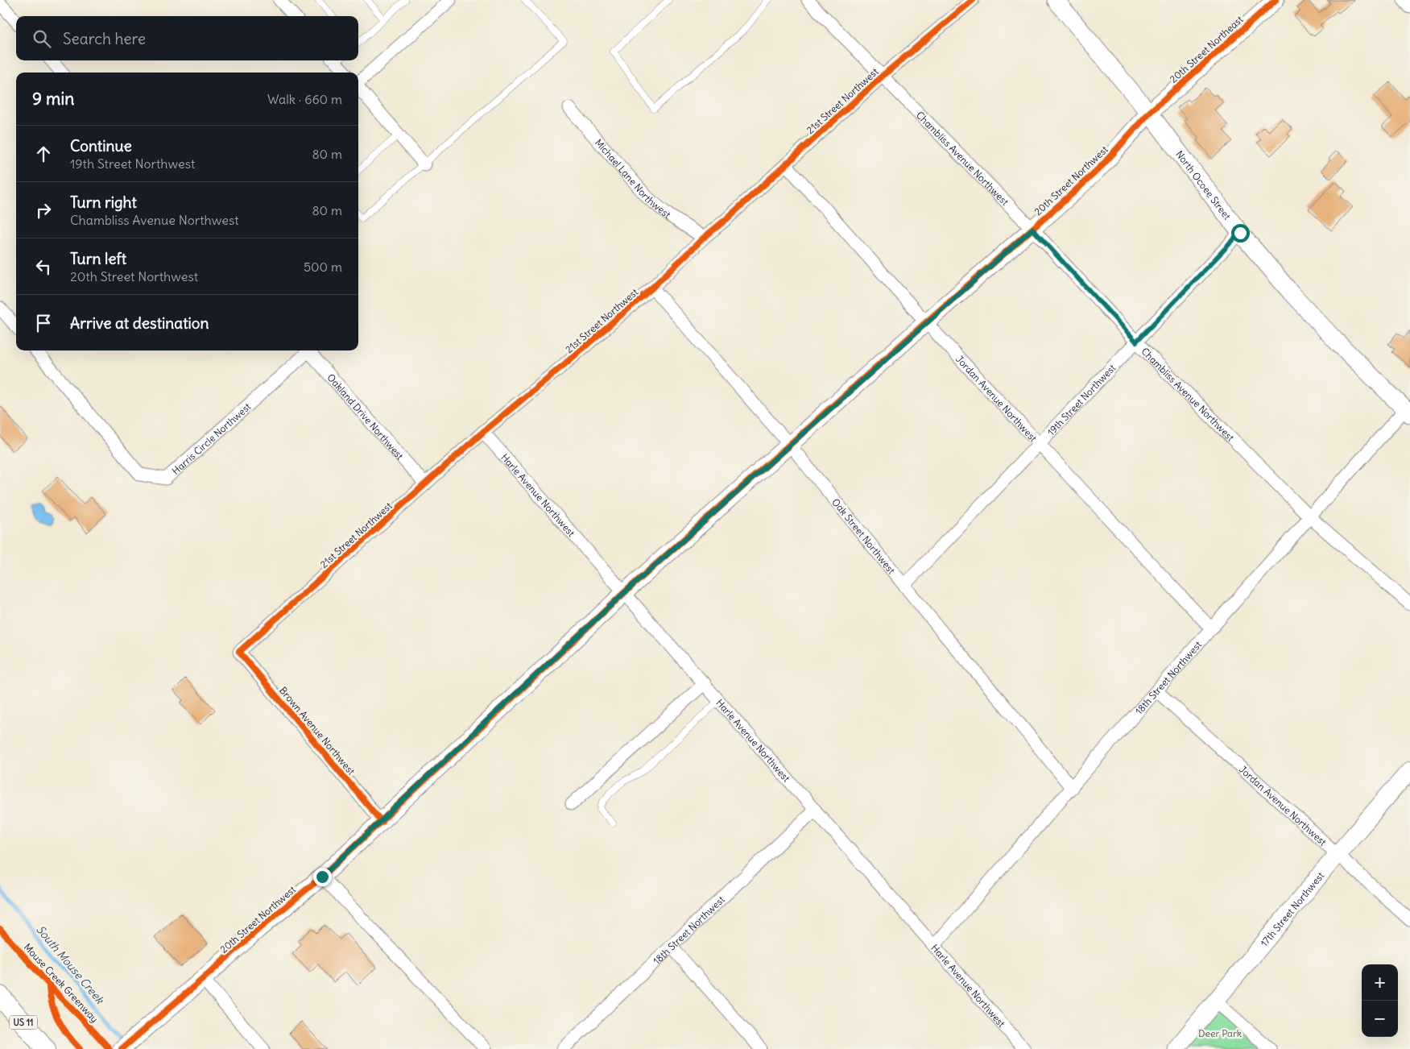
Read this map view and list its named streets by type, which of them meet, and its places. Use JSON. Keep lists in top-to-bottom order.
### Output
{
  "streets": {
    "main road": ["US 11"],
    "street": [
      "20th Street Northeast",
      "21st Street Northwest",
      "Chambliss Avenue Northwest",
      "Michael Lane Northwest",
      "20th Street Northwest",
      "North Ocoee Street",
      "Jordan Avenue Northwest",
      "19th Street Northwest",
      "Oakland Drive Northwest",
      "Harris Circle Northwest",
      "Harle Avenue Northwest",
      "Oak Street Northwest",
      "18th Street Northwest",
      "Brown Avenue Northwest",
      "17th Street Northwest"
    ],
    "cycle path": ["Mouse Creek Greenway"]
  },
  "crossings": [
    ["20th Street Northeast", "20th Street Northwest"],
    ["20th Street Northeast", "North Ocoee Street"],
    ["21st Street Northwest", "Chambliss Avenue Northwest"],
    ["21st Street Northwest", "Michael Lane Northwest"],
    ["21st Street Northwest", "Jordan Avenue Northwest"],
    ["21st Street Northwest", "Oakland Drive Northwest"],
    ["21st Street Northwest", "Harle Avenue Northwest"],
    ["21st Street Northwest", "Oak Street Northwest"],
    ["21st Street Northwest", "Brown Avenue Northwest"],
    ["Chambliss Avenue Northwest", "20th Street Northwest"],
    ["Chambliss Avenue Northwest", "19th Street Northwest"],
    ["Chambliss Avenue Northwest", "18th Street Northwest"],
    ["20th Street Northwest", "North Ocoee Street"],
    ["20th Street Northwest", "Jordan Avenue Northwest"],
    ["20th Street Northwest", "Harle Avenue Northwest"],
    ["20th Street Northwest", "Oak Street Northwest"],
    ["20th Street Northwest", "Brown Avenue Northwest"],
    ["North Ocoee Street", "19th Street Northwest"],
    ["North Ocoee Street", "18th Street Northwest"],
    ["Jordan Avenue Northwest", "19th Street Northwest"],
    ["Jordan Avenue Northwest", "18th Street Northwest"],
    ["Jordan Avenue Northwest", "17th Street Northwest"],
    ["19th Street Northwest", "Oak Street Northwest"],
    ["Harle Avenue Northwest", "18th Street Northwest"],
    ["Oak Street Northwest", "18th Street Northwest"]
  ],
  "water": ["South Mouse Creek"],
  "parks": ["Deer Park"],
  "page": {
    "search": "Search here",
    "heading": ["9 min", "Walk · 660 m"],
    "list": [
      ["Continue", "19th Street Northwest", "80 m"],
      ["Turn right", "Chambliss Avenue Northwest", "80 m"],
      ["Turn left", "20th Street Northwest", "500 m"],
      "Arrive at destination"
    ],
    "map_buttons": ["+", "−"]
  }
}
